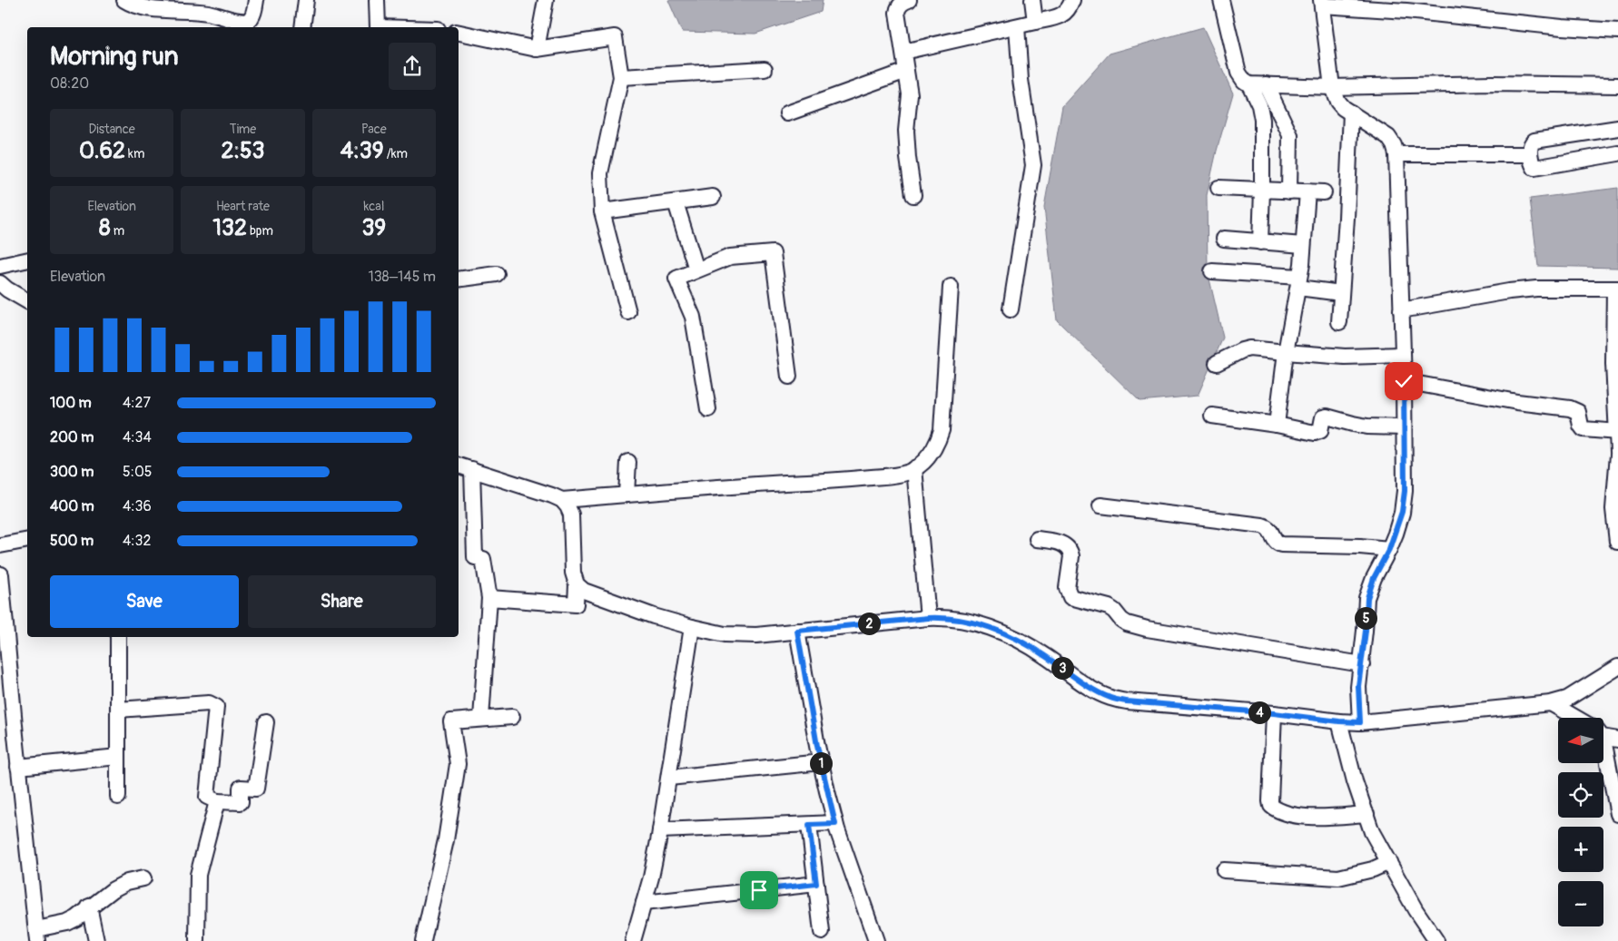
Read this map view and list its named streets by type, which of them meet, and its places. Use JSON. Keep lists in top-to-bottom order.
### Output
{
  "north": "left",
  "page": {
    "heading": ["Morning run", "08:20"],
    "stats": [
      ["Distance", "0.62 km"],
      ["Time", "2:53"],
      ["Pace", "4:39 /km"],
      ["Elevation", "8 m"],
      ["Heart rate", "132 bpm"],
      ["kcal", "39"]
    ],
    "chart": ["Elevation", "138–145 m"],
    "list": [
      {
        "name": "100 m",
        "note": "4:27"
      },
      {
        "name": "200 m",
        "note": "4:34"
      },
      {
        "name": "300 m",
        "note": "5:05"
      },
      {
        "name": "400 m",
        "note": "4:36"
      },
      {
        "name": "500 m",
        "note": "4:32"
      }
    ],
    "buttons": ["Save", "Share"],
    "pins": [
      "5",
      "2",
      "3",
      "4",
      "1"
    ],
    "map_buttons": ["+", "−"]
  }
}
